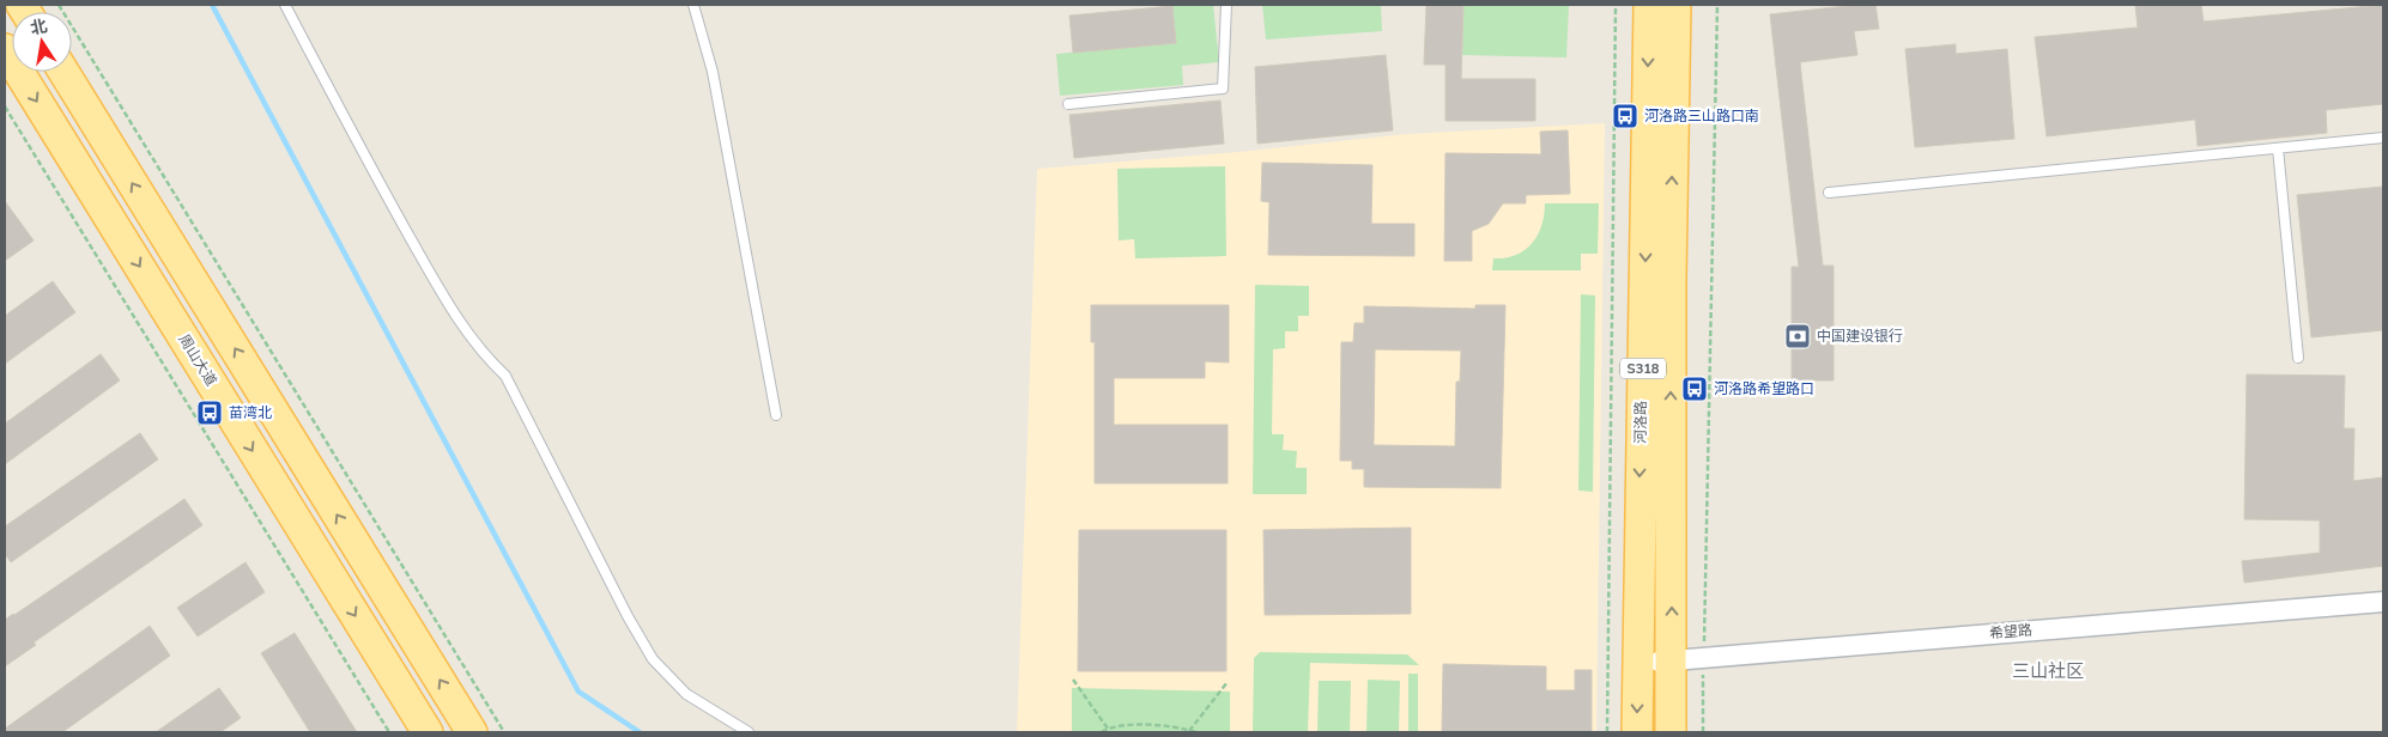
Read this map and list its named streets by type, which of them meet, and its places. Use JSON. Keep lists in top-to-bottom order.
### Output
{
  "streets": {
    "main road": ["周山大道", "S318", "河洛路"],
    "street": ["希望路"]
  },
  "crossings": [
    ["河洛路", "希望路"]
  ],
  "districts": ["三山社区"],
  "places": {
    "bus stop": ["河洛路三山路口南", "河洛路希望路口", "苗湾北"],
    "bank": ["中国建设银行"]
  },
  "north": "top"
}
